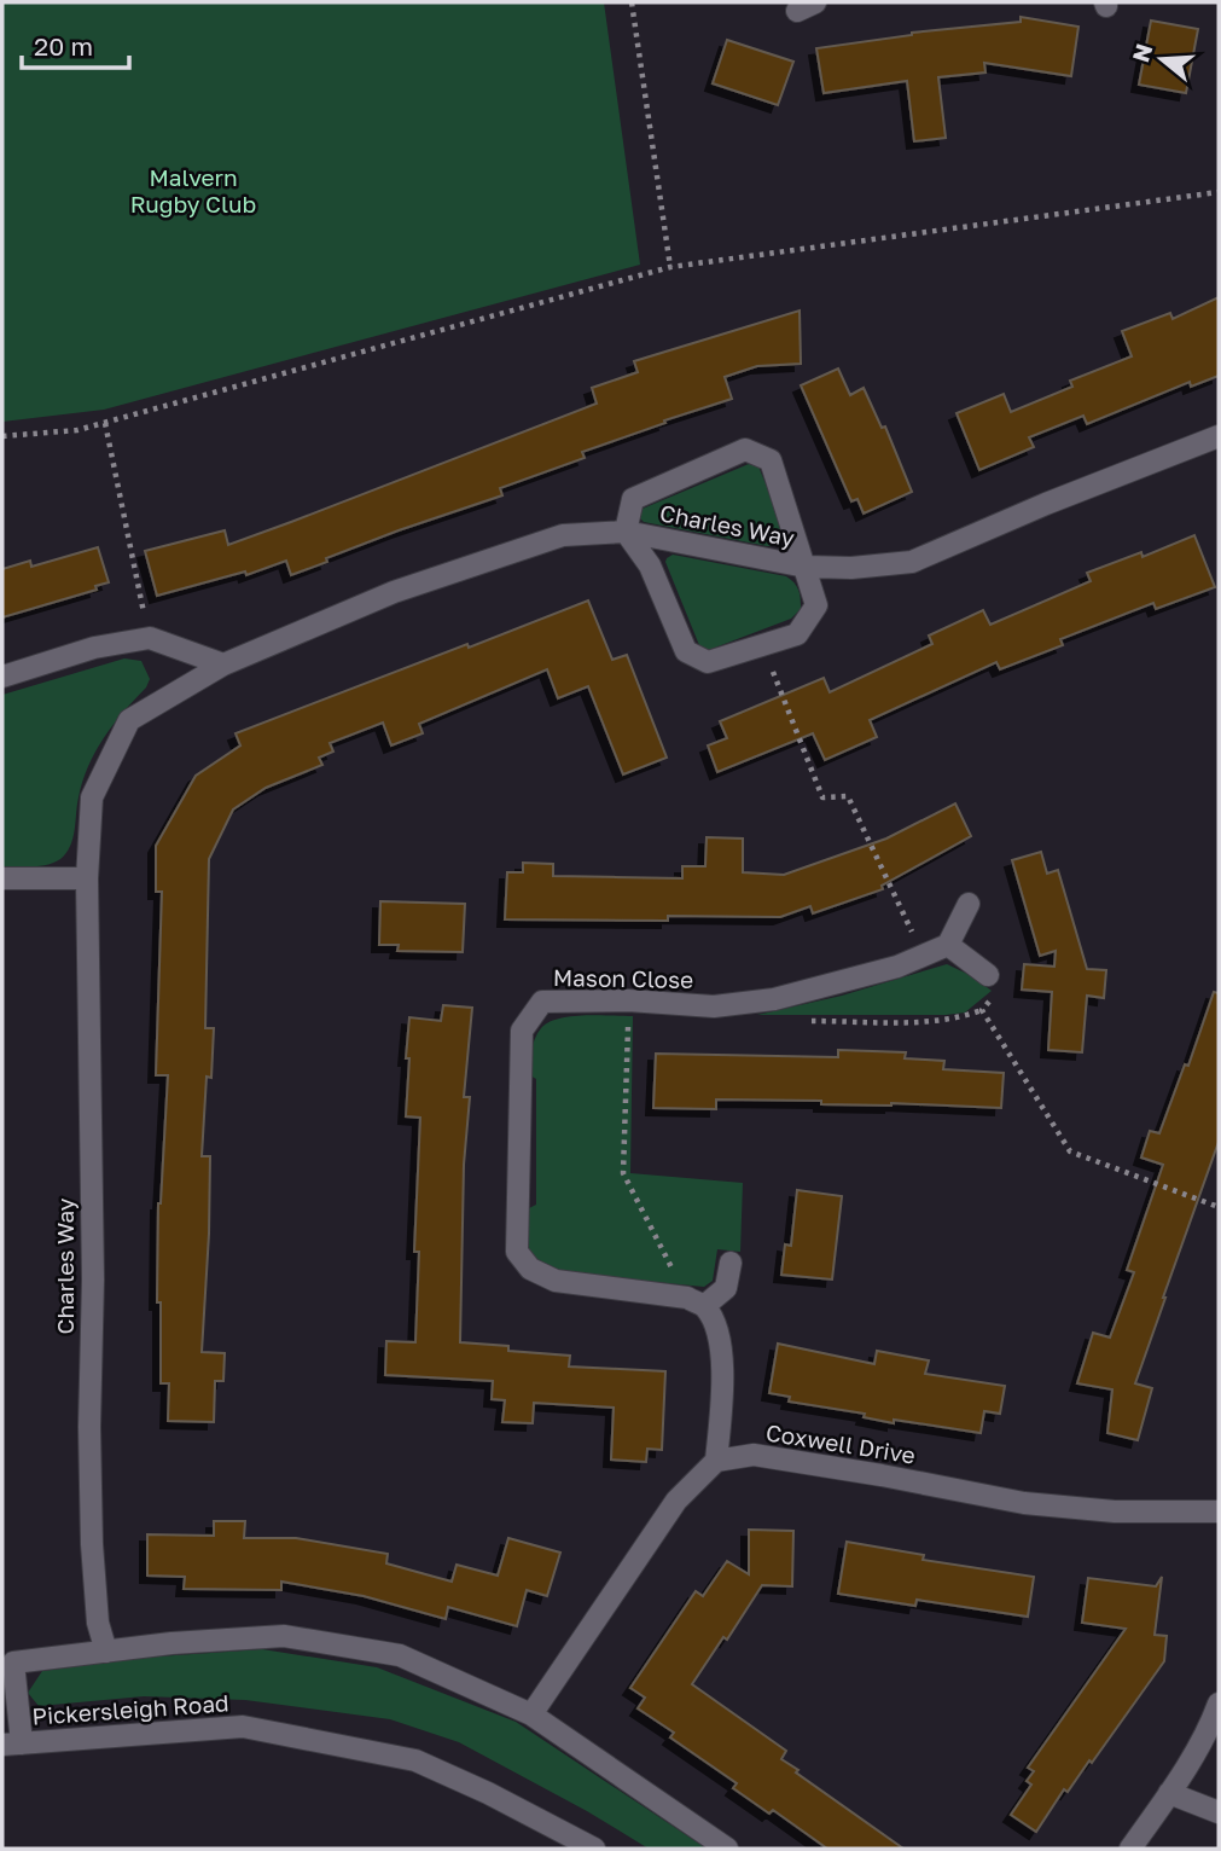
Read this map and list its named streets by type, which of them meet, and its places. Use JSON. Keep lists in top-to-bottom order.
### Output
{
  "streets": {
    "street": [
      "Charles Way",
      "Mason Close",
      "Coxwell Drive",
      "Pickersleigh Road"
    ]
  },
  "parks": ["Malvern Rugby Club"],
  "scale_bar": "20 m",
  "north": "left"
}
